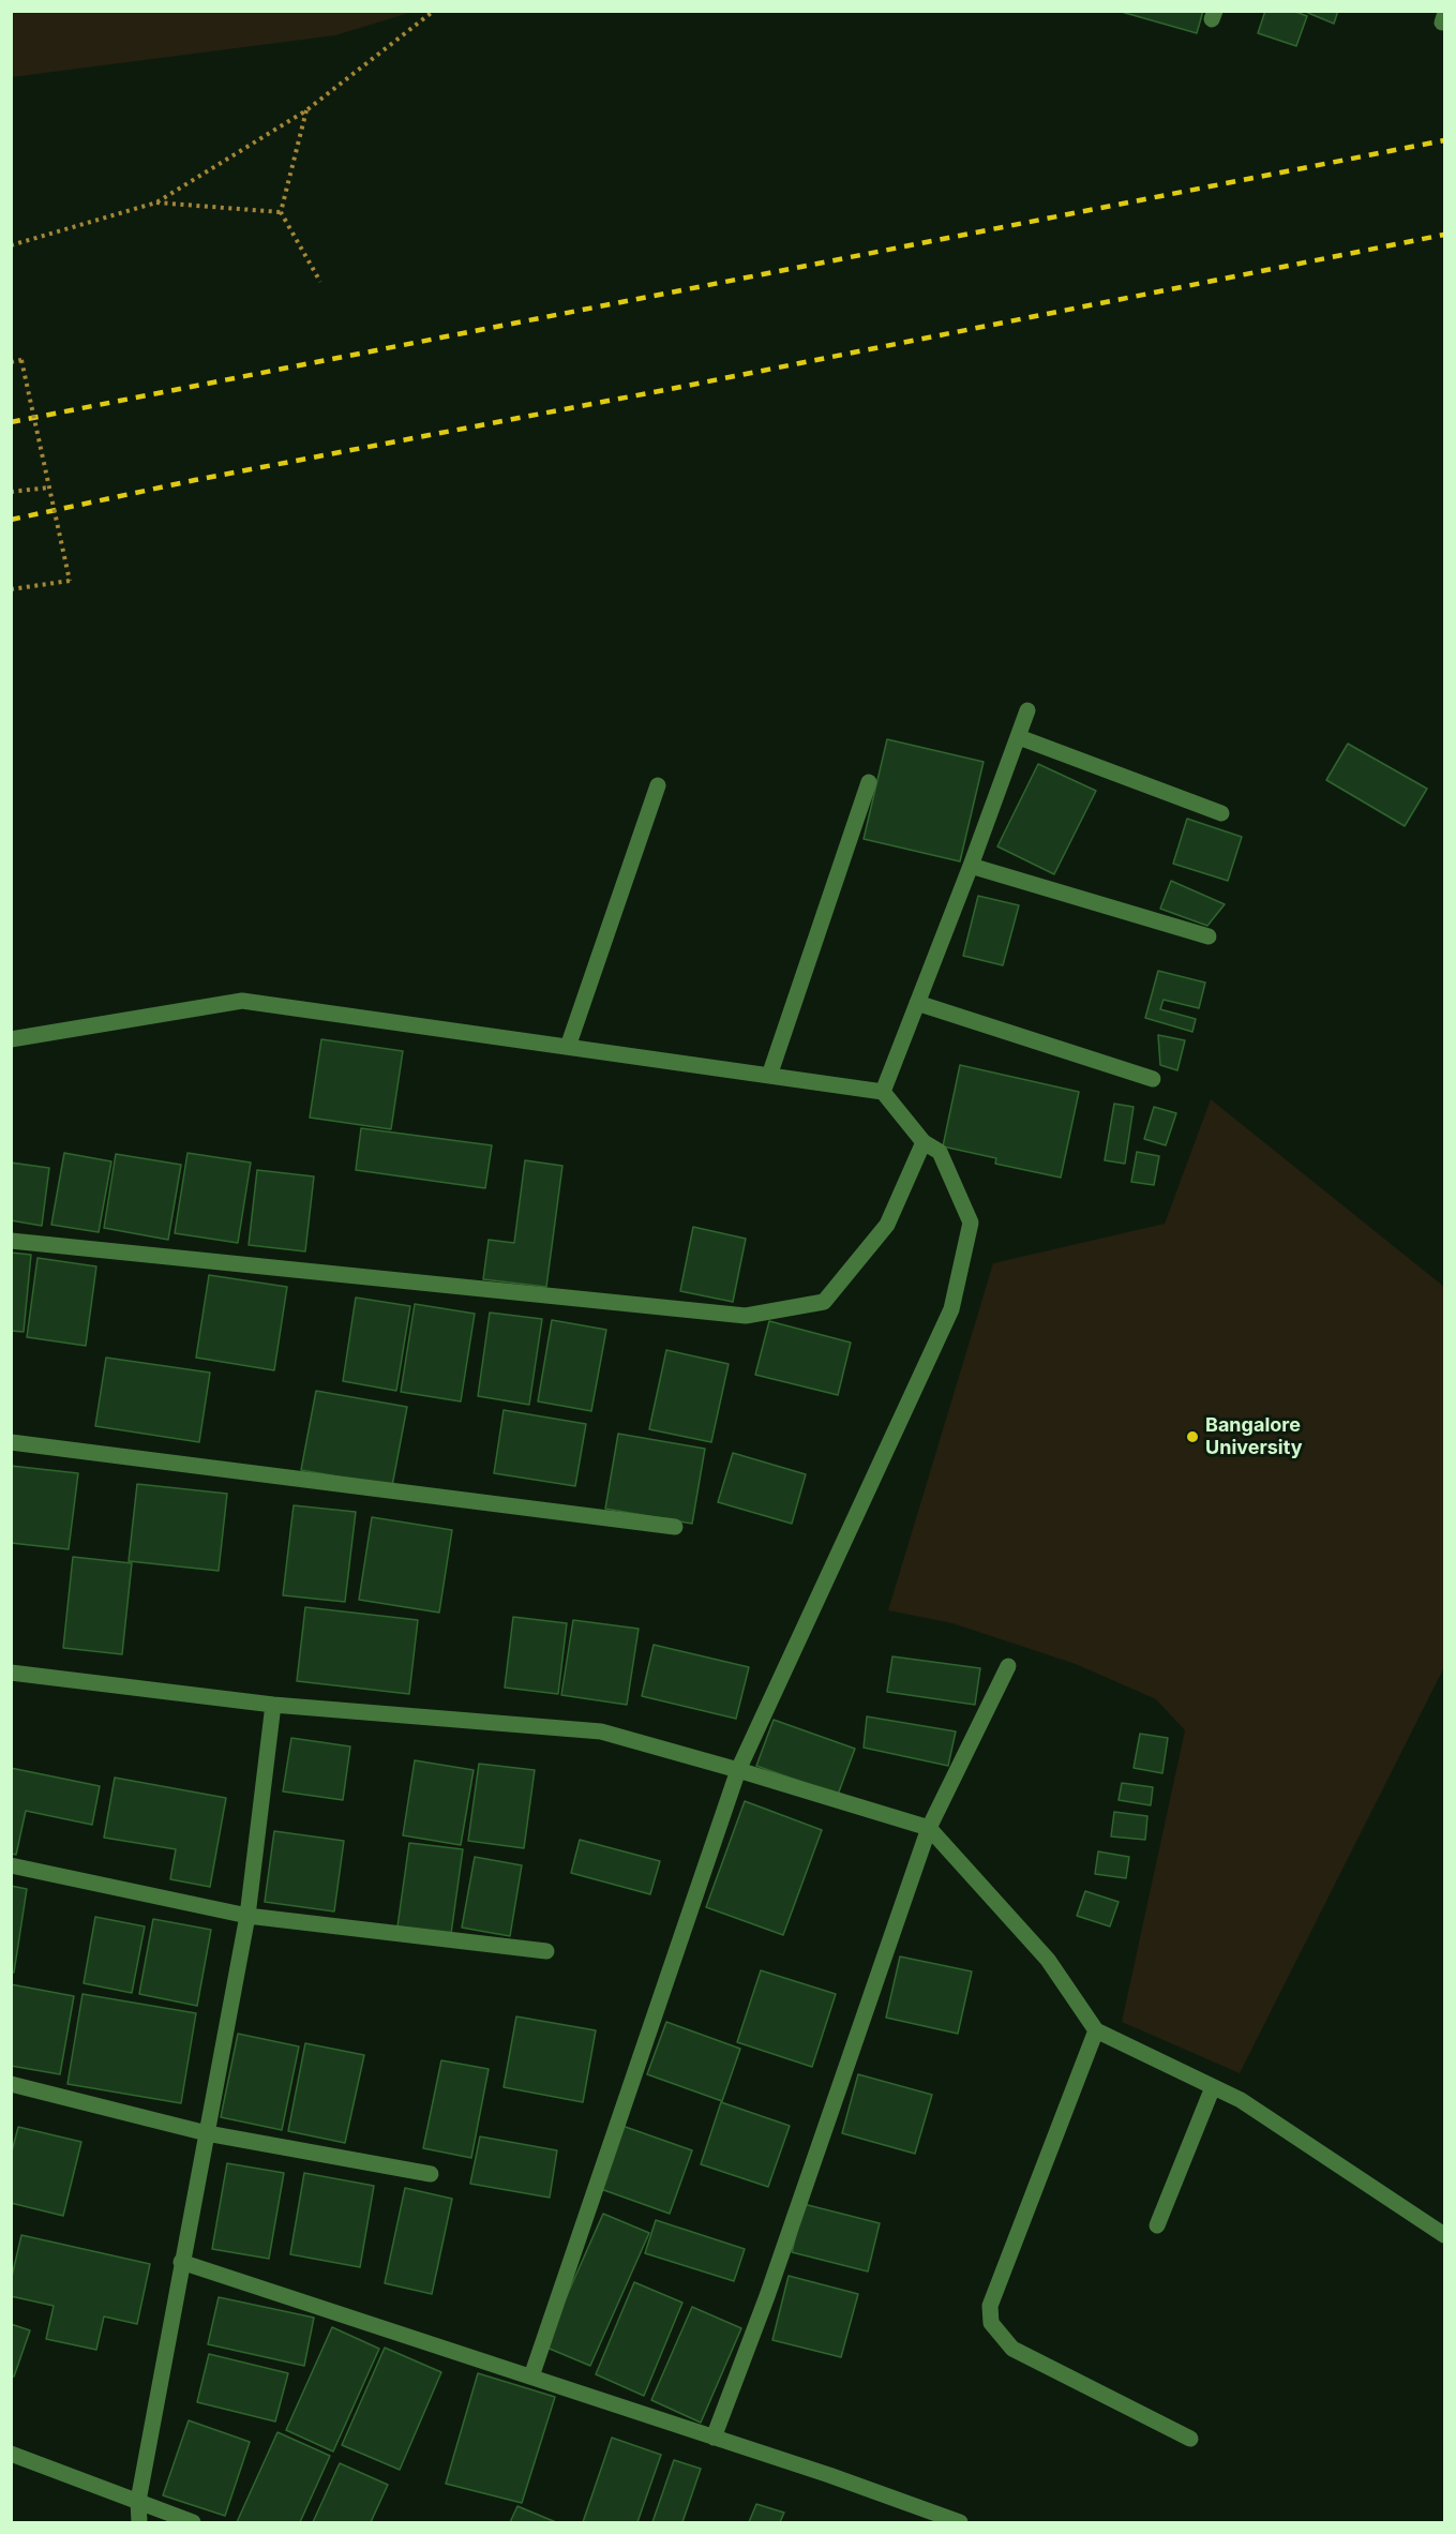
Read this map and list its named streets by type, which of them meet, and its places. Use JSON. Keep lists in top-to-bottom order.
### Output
{
  "places": ["Bangalore University"]
}
